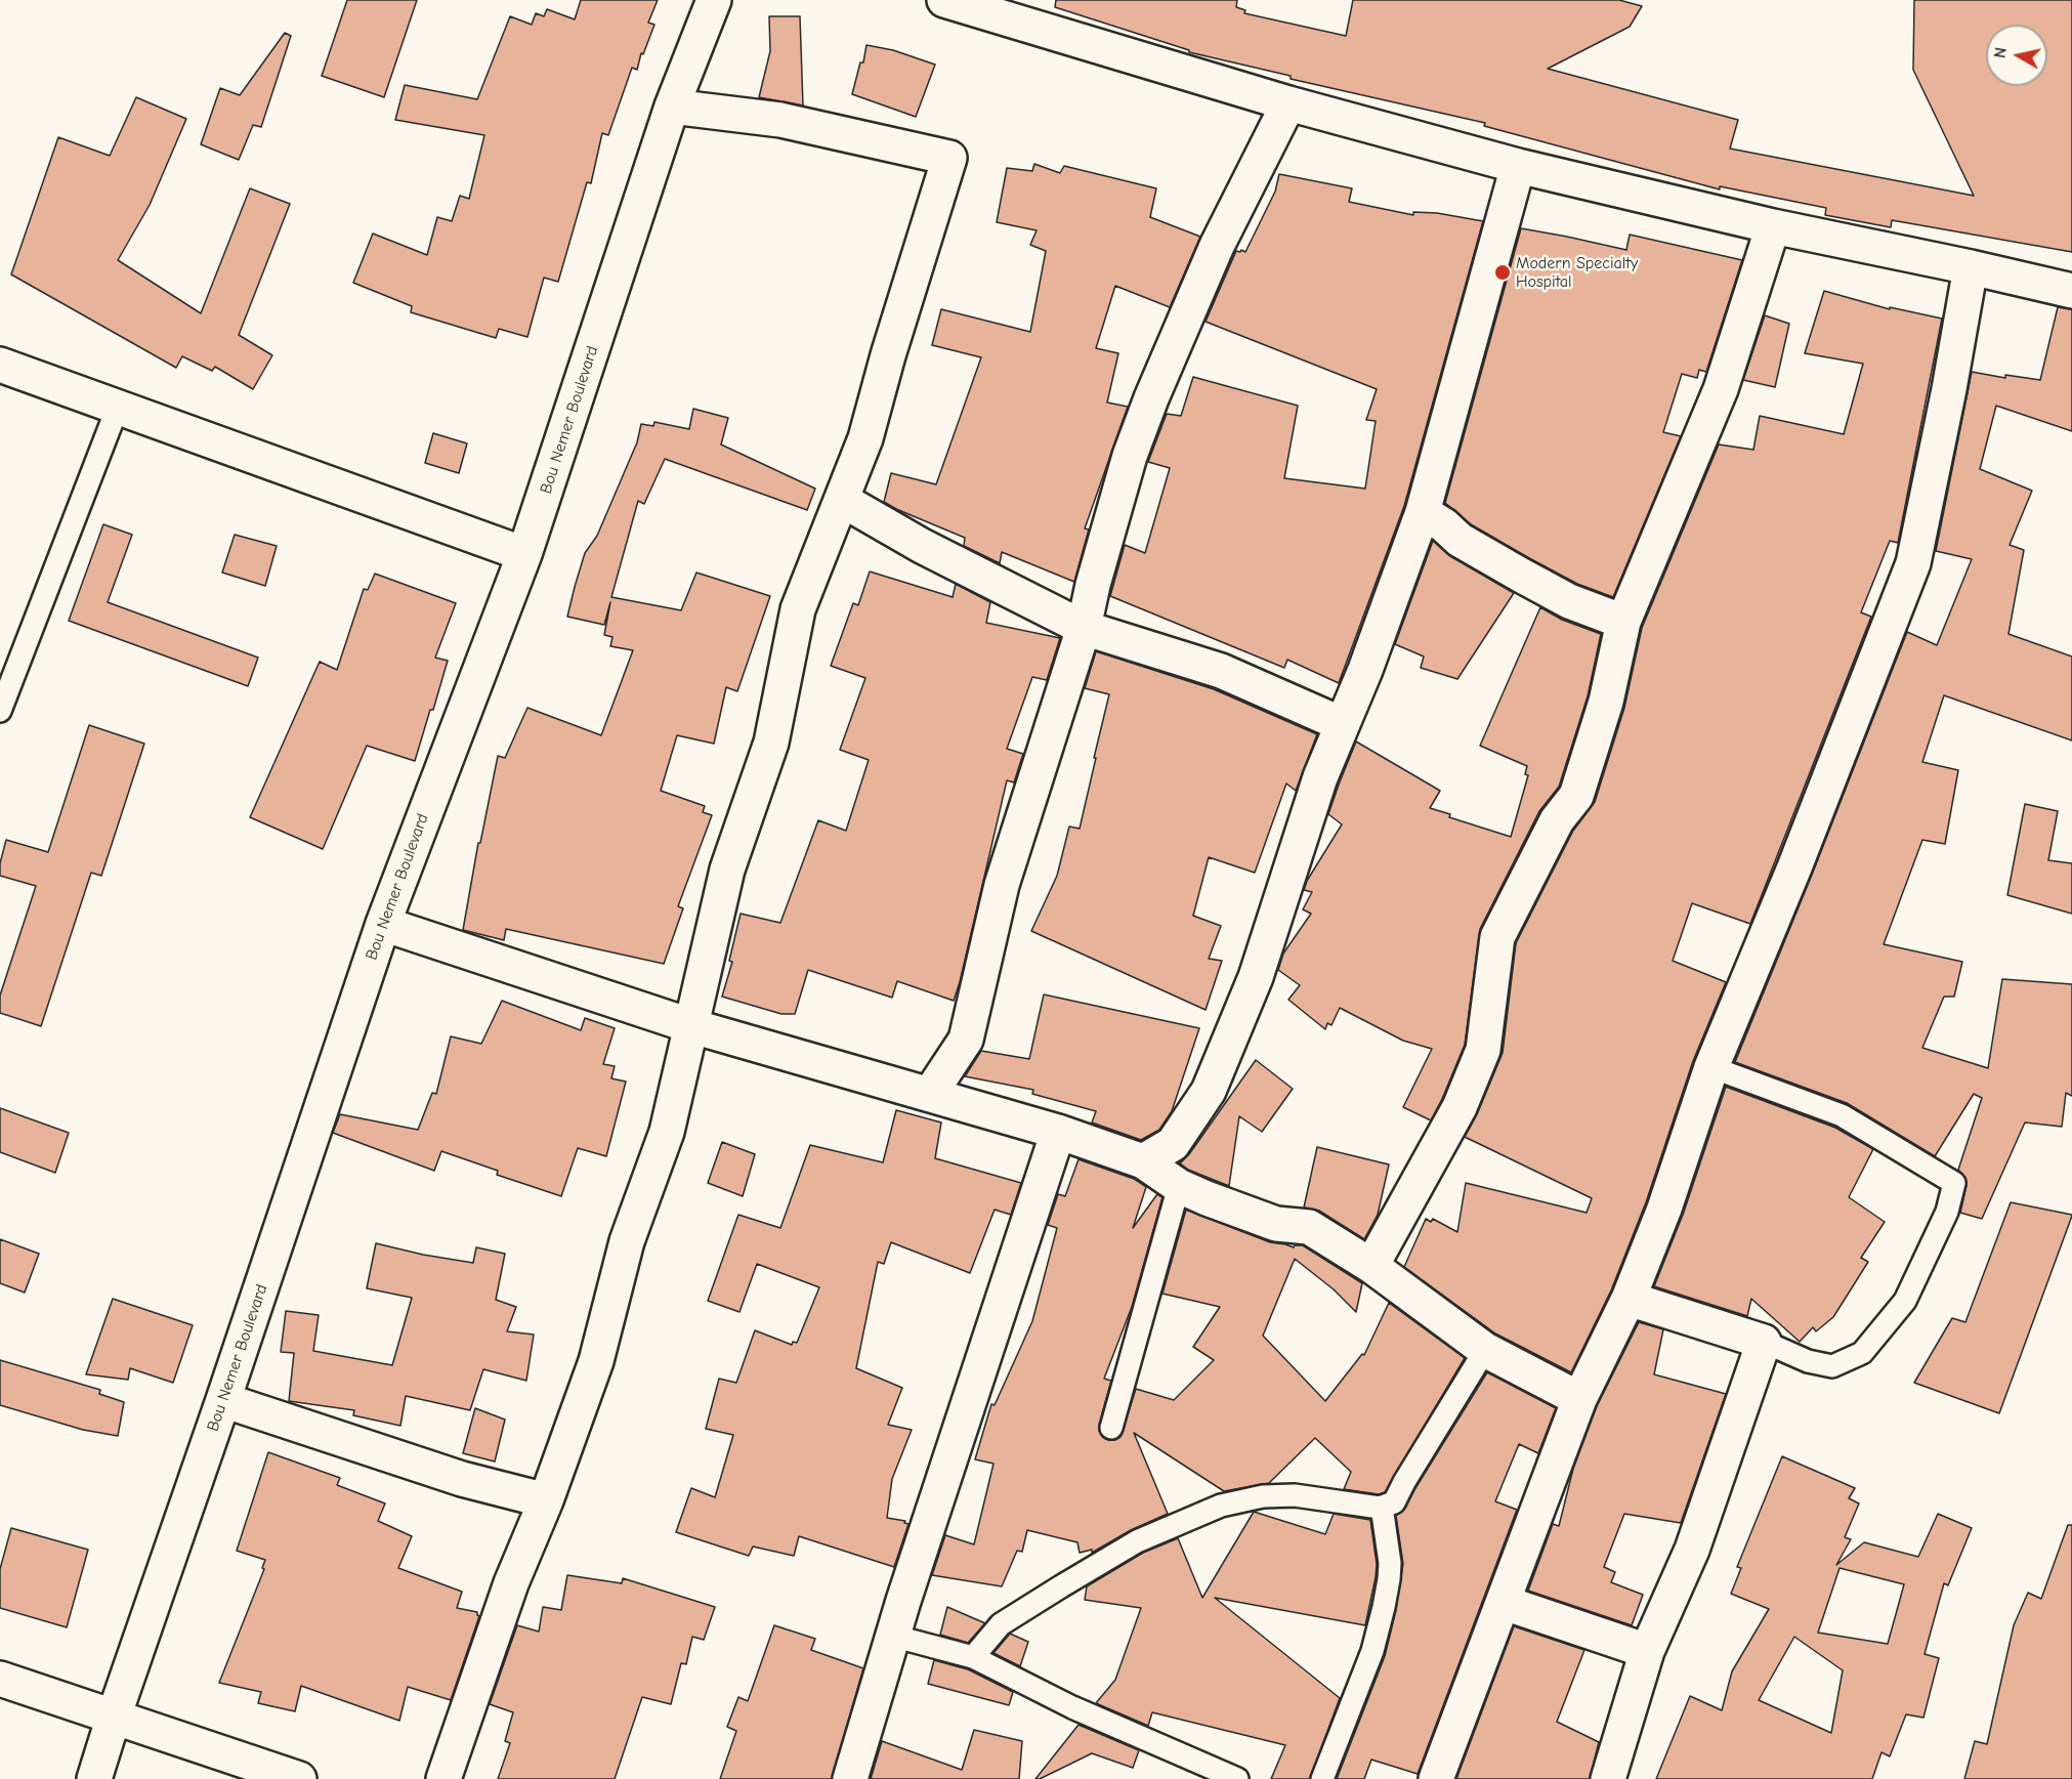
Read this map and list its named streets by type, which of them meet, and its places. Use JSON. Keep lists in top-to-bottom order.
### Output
{
  "streets": {
    "street": ["Bou Nemer Boulevard"]
  },
  "places": ["Modern Specialty Hospital"],
  "north": "left"
}
